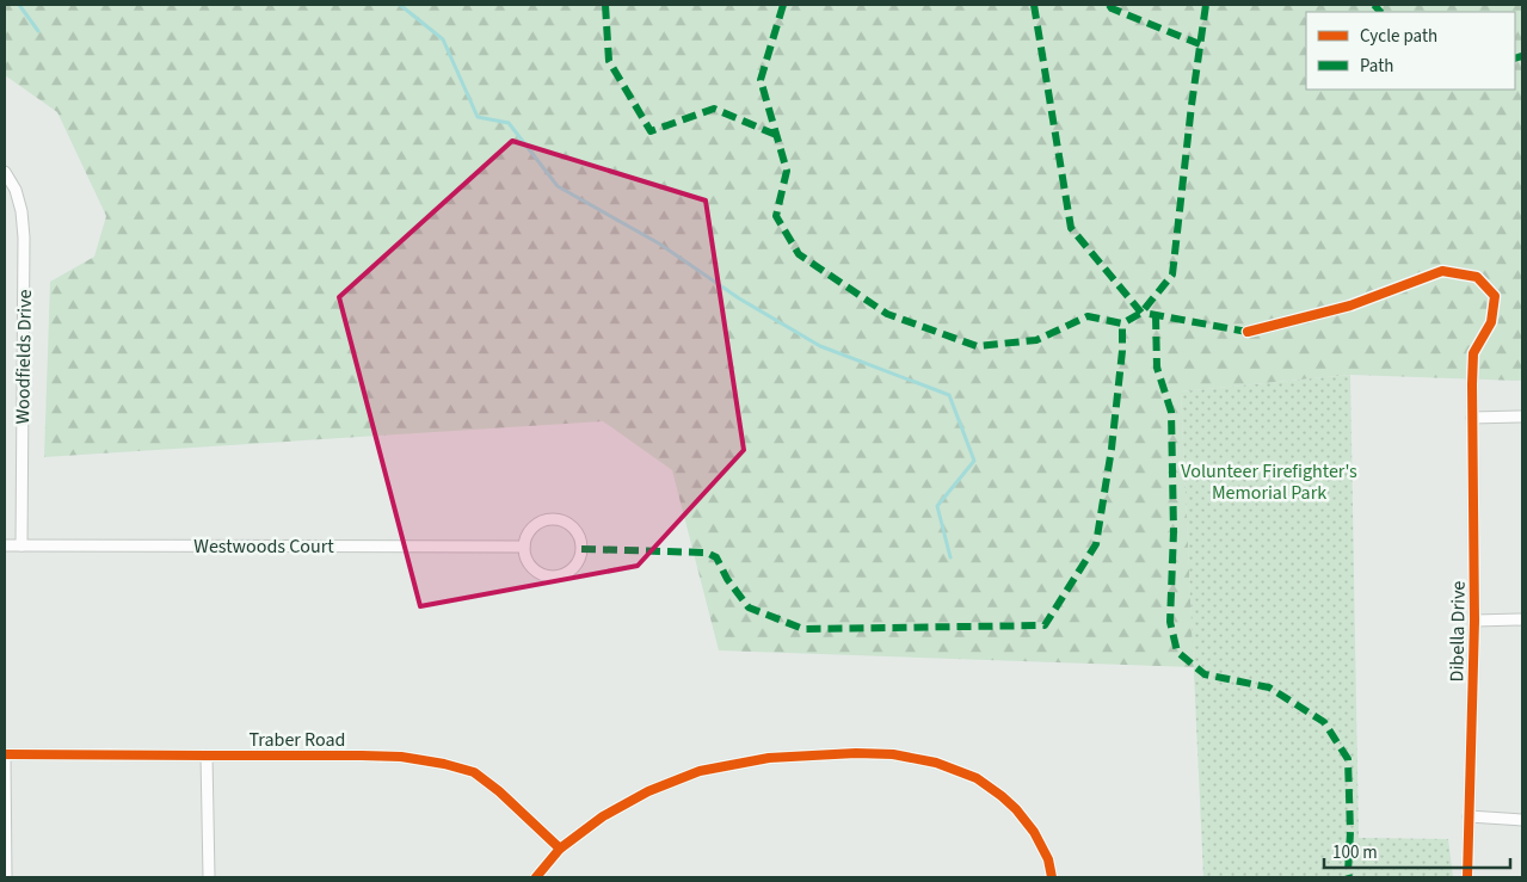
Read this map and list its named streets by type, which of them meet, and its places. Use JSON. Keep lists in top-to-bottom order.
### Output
{
  "streets": {
    "street": [
      "Woodfields Drive",
      "Westwoods Court",
      "Dibella Drive",
      "Traber Road"
    ]
  },
  "crossings": [
    ["Woodfields Drive", "Westwoods Court"]
  ],
  "parks": ["Volunteer Firefighter's Memorial Park"],
  "legend": ["Cycle path", "Path"],
  "scale_bar": "100 m"
}
